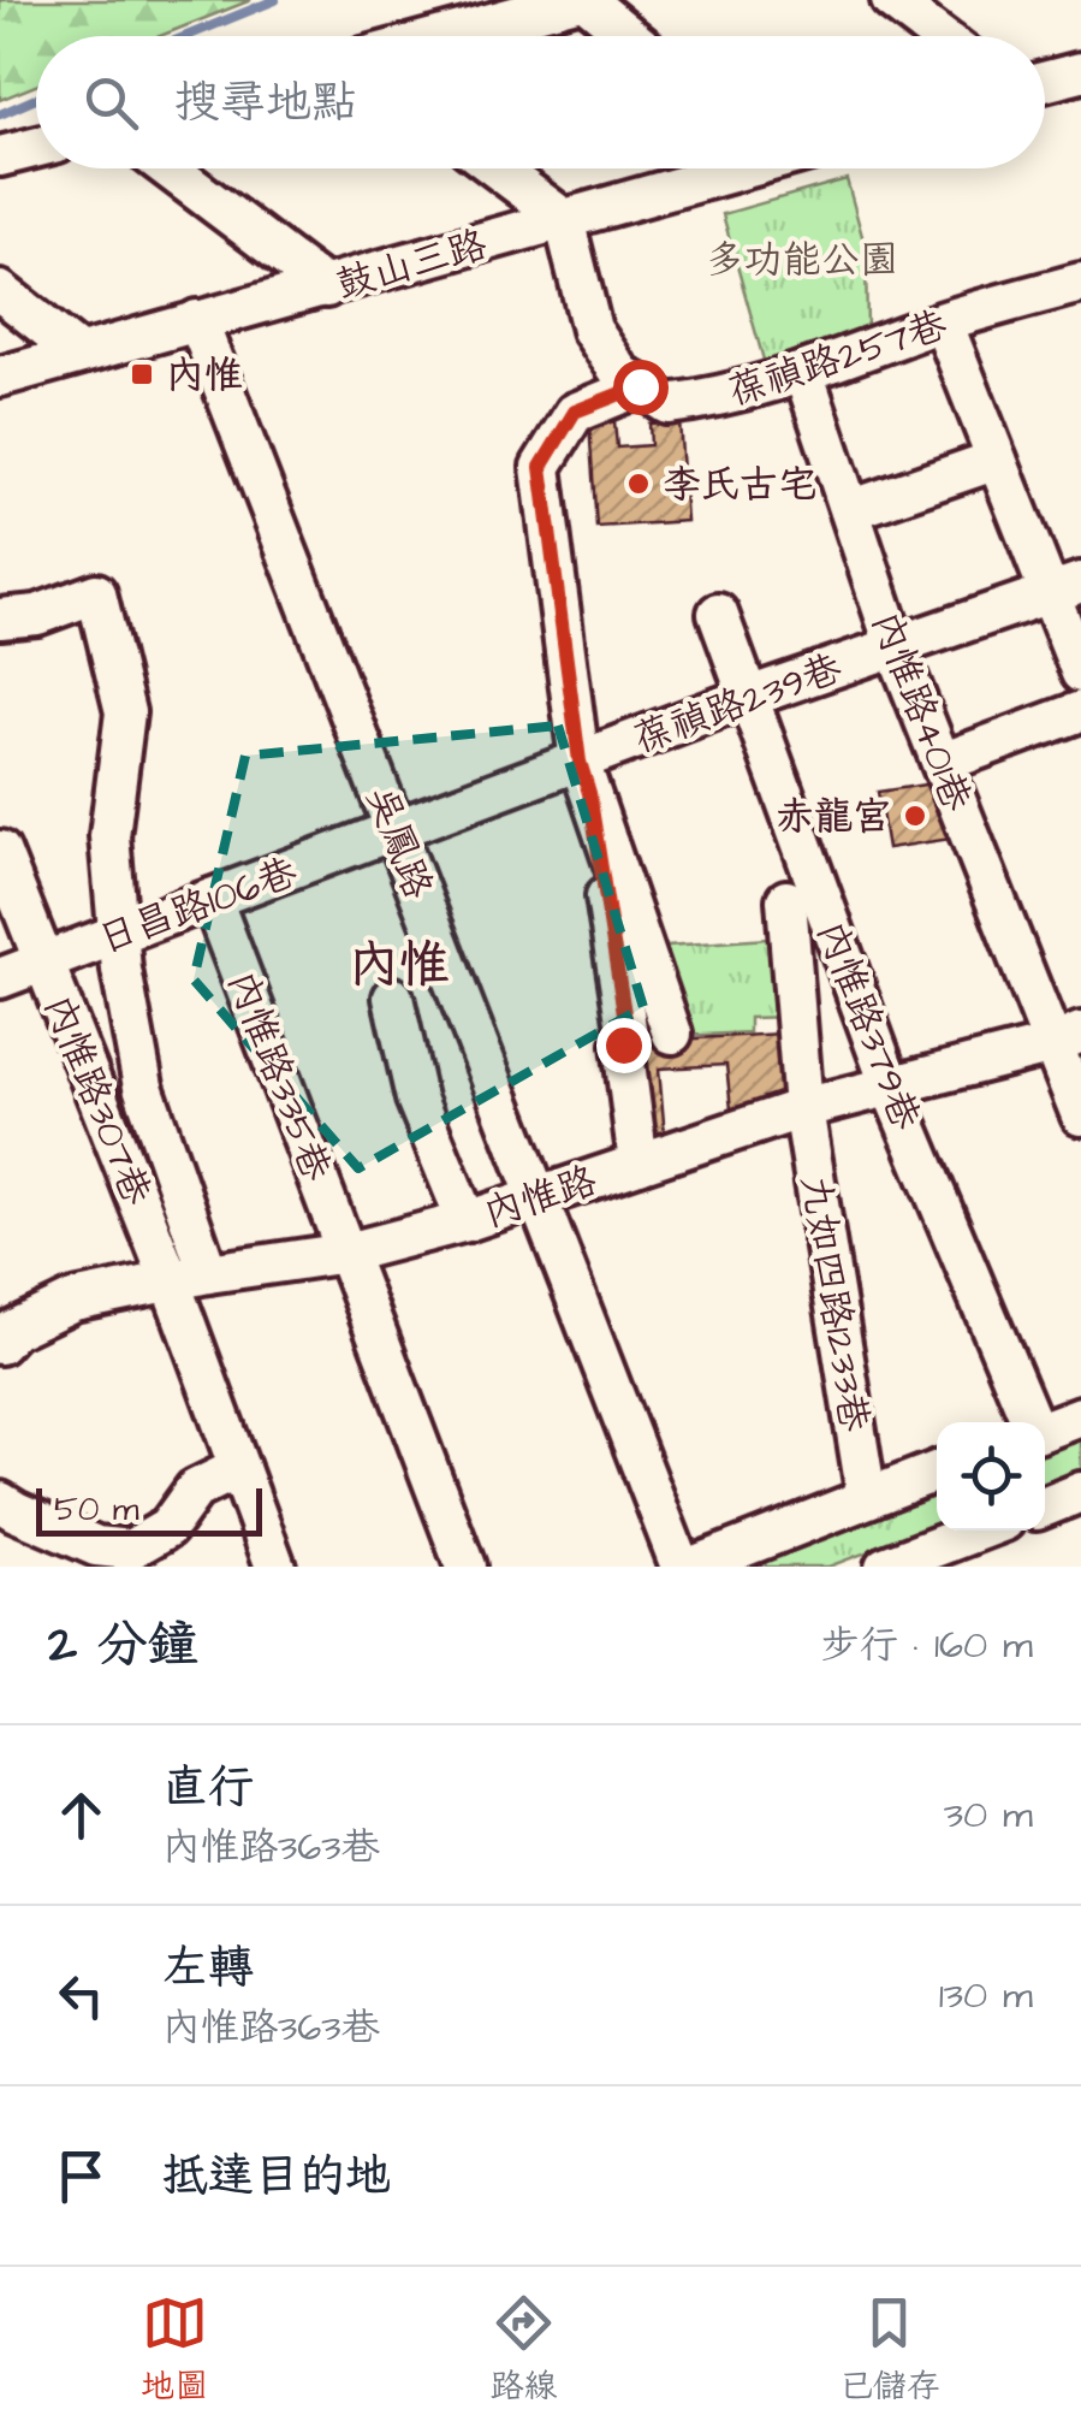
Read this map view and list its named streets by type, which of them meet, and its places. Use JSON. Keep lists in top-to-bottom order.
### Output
{
  "streets": {
    "street": [
      "鼓山三路",
      "葆禎路257巷",
      "葆禎路239巷",
      "內惟路401巷",
      "吳鳳路",
      "日昌路106巷",
      "內惟路379巷",
      "內惟路335巷",
      "內惟路307巷",
      "內惟路",
      "九如四路1233巷"
    ]
  },
  "crossings": [
    ["鼓山三路", "吳鳳路"],
    ["葆禎路257巷", "內惟路401巷"],
    ["葆禎路239巷", "內惟路401巷"],
    ["葆禎路239巷", "吳鳳路"],
    ["葆禎路239巷", "日昌路106巷"],
    ["葆禎路239巷", "內惟路379巷"],
    ["內惟路401巷", "內惟路"],
    ["吳鳳路", "日昌路106巷"],
    ["吳鳳路", "內惟路"],
    ["日昌路106巷", "內惟路335巷"],
    ["日昌路106巷", "內惟路307巷"],
    ["內惟路379巷", "內惟路"],
    ["內惟路379巷", "九如四路1233巷"],
    ["內惟路335巷", "內惟路"],
    ["內惟路307巷", "內惟路"],
    ["內惟路", "九如四路1233巷"]
  ],
  "districts": ["内惟"],
  "parks": ["多功能公園"],
  "places": {
    "transit": ["內惟"],
    "other": ["李氏古宅", "赤龍宮"]
  },
  "scale_bar": "50 m",
  "page": {
    "search": "搜尋地點",
    "scale": "50 m",
    "heading": ["2 分鐘", "步行 · 160 m"],
    "list": [
      ["直行", "內惟路363巷", "30 m"],
      ["左轉", "內惟路363巷", "130 m"],
      "抵達目的地"
    ],
    "nav": ["地圖", "路線", "已儲存"]
  }
}
